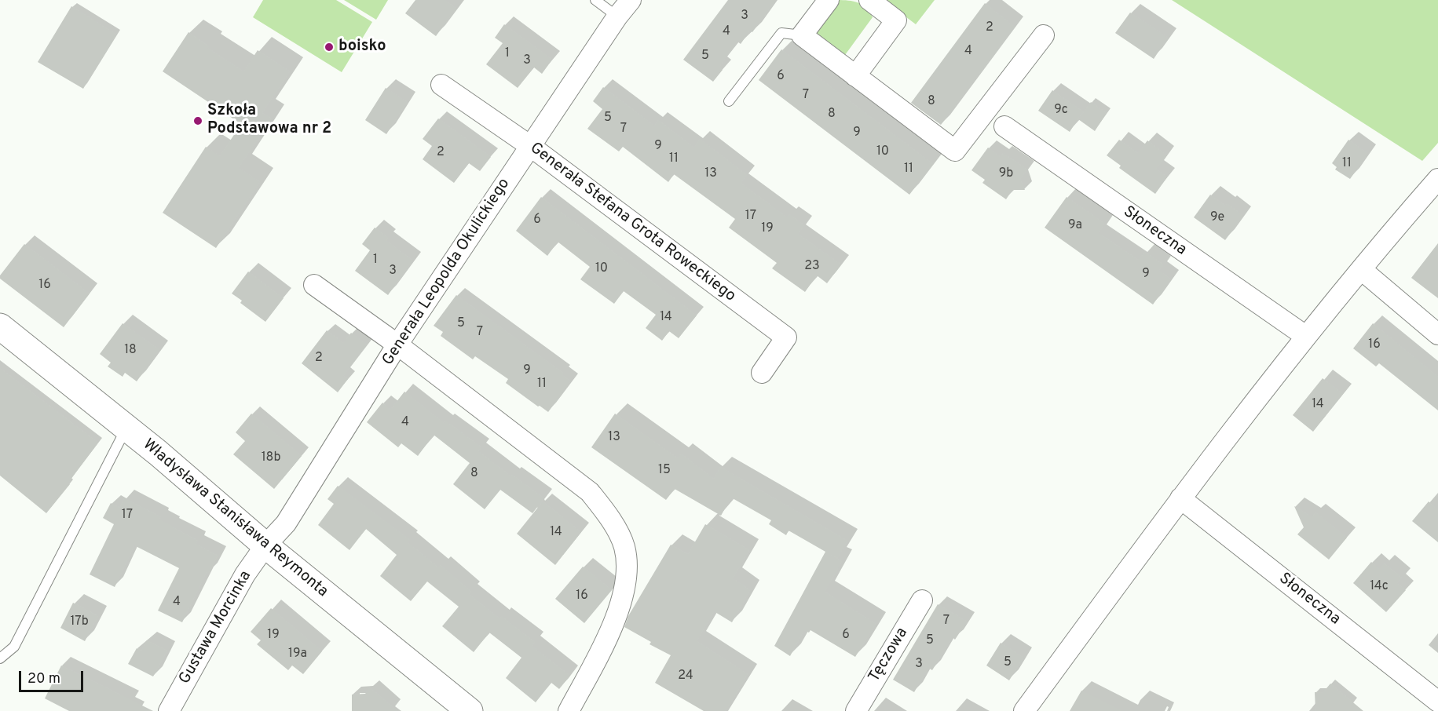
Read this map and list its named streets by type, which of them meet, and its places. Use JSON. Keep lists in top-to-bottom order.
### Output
{
  "streets": {
    "street": [
      "Generała Stefana Grota Roweckiego",
      "Słoneczna",
      "Generała Leopolda Okulickiego",
      "Władysława Stanisława Reymonta",
      "Gustawa Morcinka",
      "Tęczowa"
    ]
  },
  "crossings": [
    ["Generała Stefana Grota Roweckiego", "Generała Leopolda Okulickiego"],
    ["Generała Leopolda Okulickiego", "Władysława Stanisława Reymonta"],
    ["Generała Leopolda Okulickiego", "Gustawa Morcinka"],
    ["Władysława Stanisława Reymonta", "Gustawa Morcinka"]
  ],
  "places": ["boisko", "Szkoła Podstawowa nr 2"],
  "house_numbers": [
    "3",
    "2",
    "4",
    "4",
    "1",
    "5",
    "3",
    "6",
    "7",
    "8",
    "9c",
    "8",
    "5",
    "7",
    "9",
    "9",
    "10",
    "2",
    "11",
    "11",
    "11",
    "13",
    "9b",
    "17",
    "9e",
    "6",
    "9a",
    "19",
    "1",
    "23",
    "10",
    "3",
    "9",
    "16",
    "14",
    "5",
    "7",
    "16",
    "18",
    "2",
    "9",
    "11",
    "14",
    "4",
    "13",
    "18b",
    "15",
    "8",
    "17",
    "14",
    "14c",
    "16",
    "4",
    "7",
    "17b",
    "19",
    "6",
    "5",
    "19a",
    "5",
    "3",
    "24"
  ],
  "scale_bar": "20 m"
}
